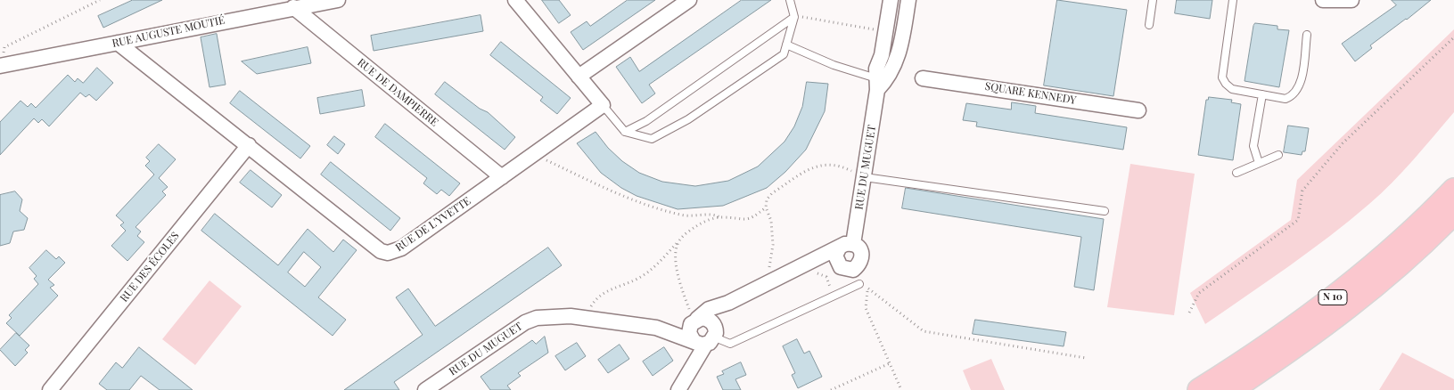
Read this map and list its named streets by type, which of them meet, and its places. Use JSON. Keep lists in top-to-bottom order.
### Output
{
  "streets": {
    "main road": ["N 10"],
    "street": [
      "RUE AUGUSTE MOUTIÉ",
      "RUE DE DAMPIERRE",
      "SQUARE KENNEDY",
      "RUE DU MUGUET",
      "RUE DE L'YVETTE",
      "RUE DES ÉCOLES"
    ]
  },
  "crossings": [
    ["RUE AUGUSTE MOUTIÉ", "RUE DE DAMPIERRE"],
    ["RUE AUGUSTE MOUTIÉ", "RUE DE L'YVETTE"],
    ["RUE DE DAMPIERRE", "RUE DE L'YVETTE"],
    ["RUE DE L'YVETTE", "RUE DES ÉCOLES"]
  ]
}
